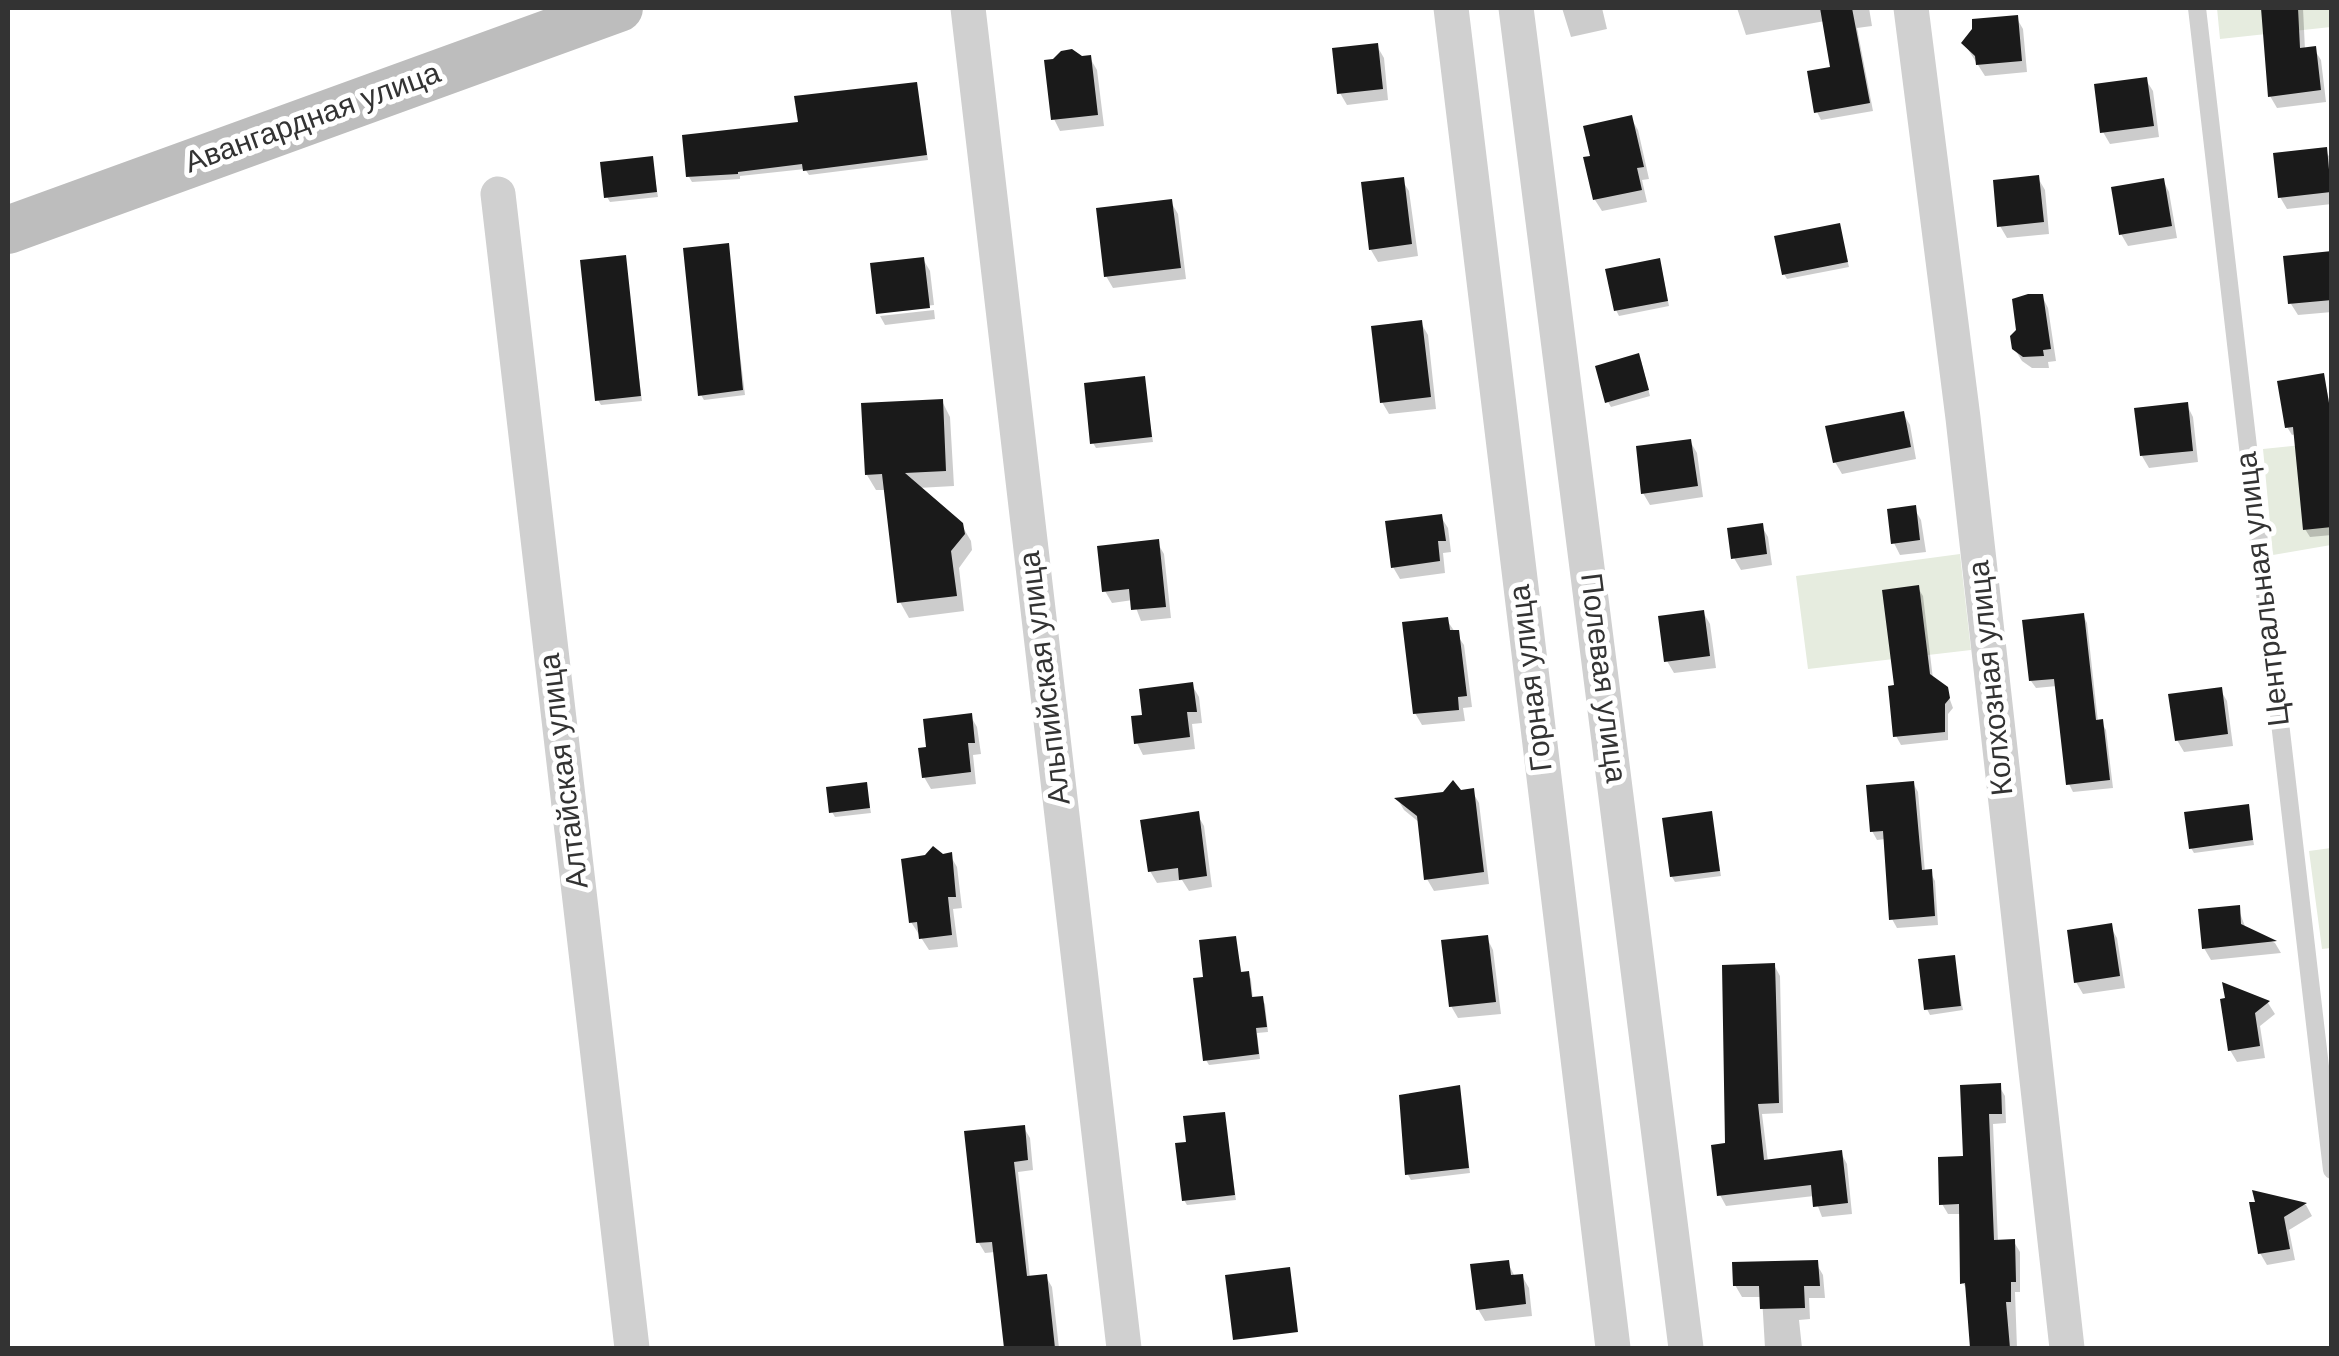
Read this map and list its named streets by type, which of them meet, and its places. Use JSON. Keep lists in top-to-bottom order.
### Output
{
  "streets": {
    "main road": ["Авангардная улица"],
    "street": [
      "Альпийская улица",
      "Горная улица",
      "Полевая улица",
      "Колхозная улица",
      "Алтайская улица"
    ],
    "lane": ["Центральная улица"]
  }
}
